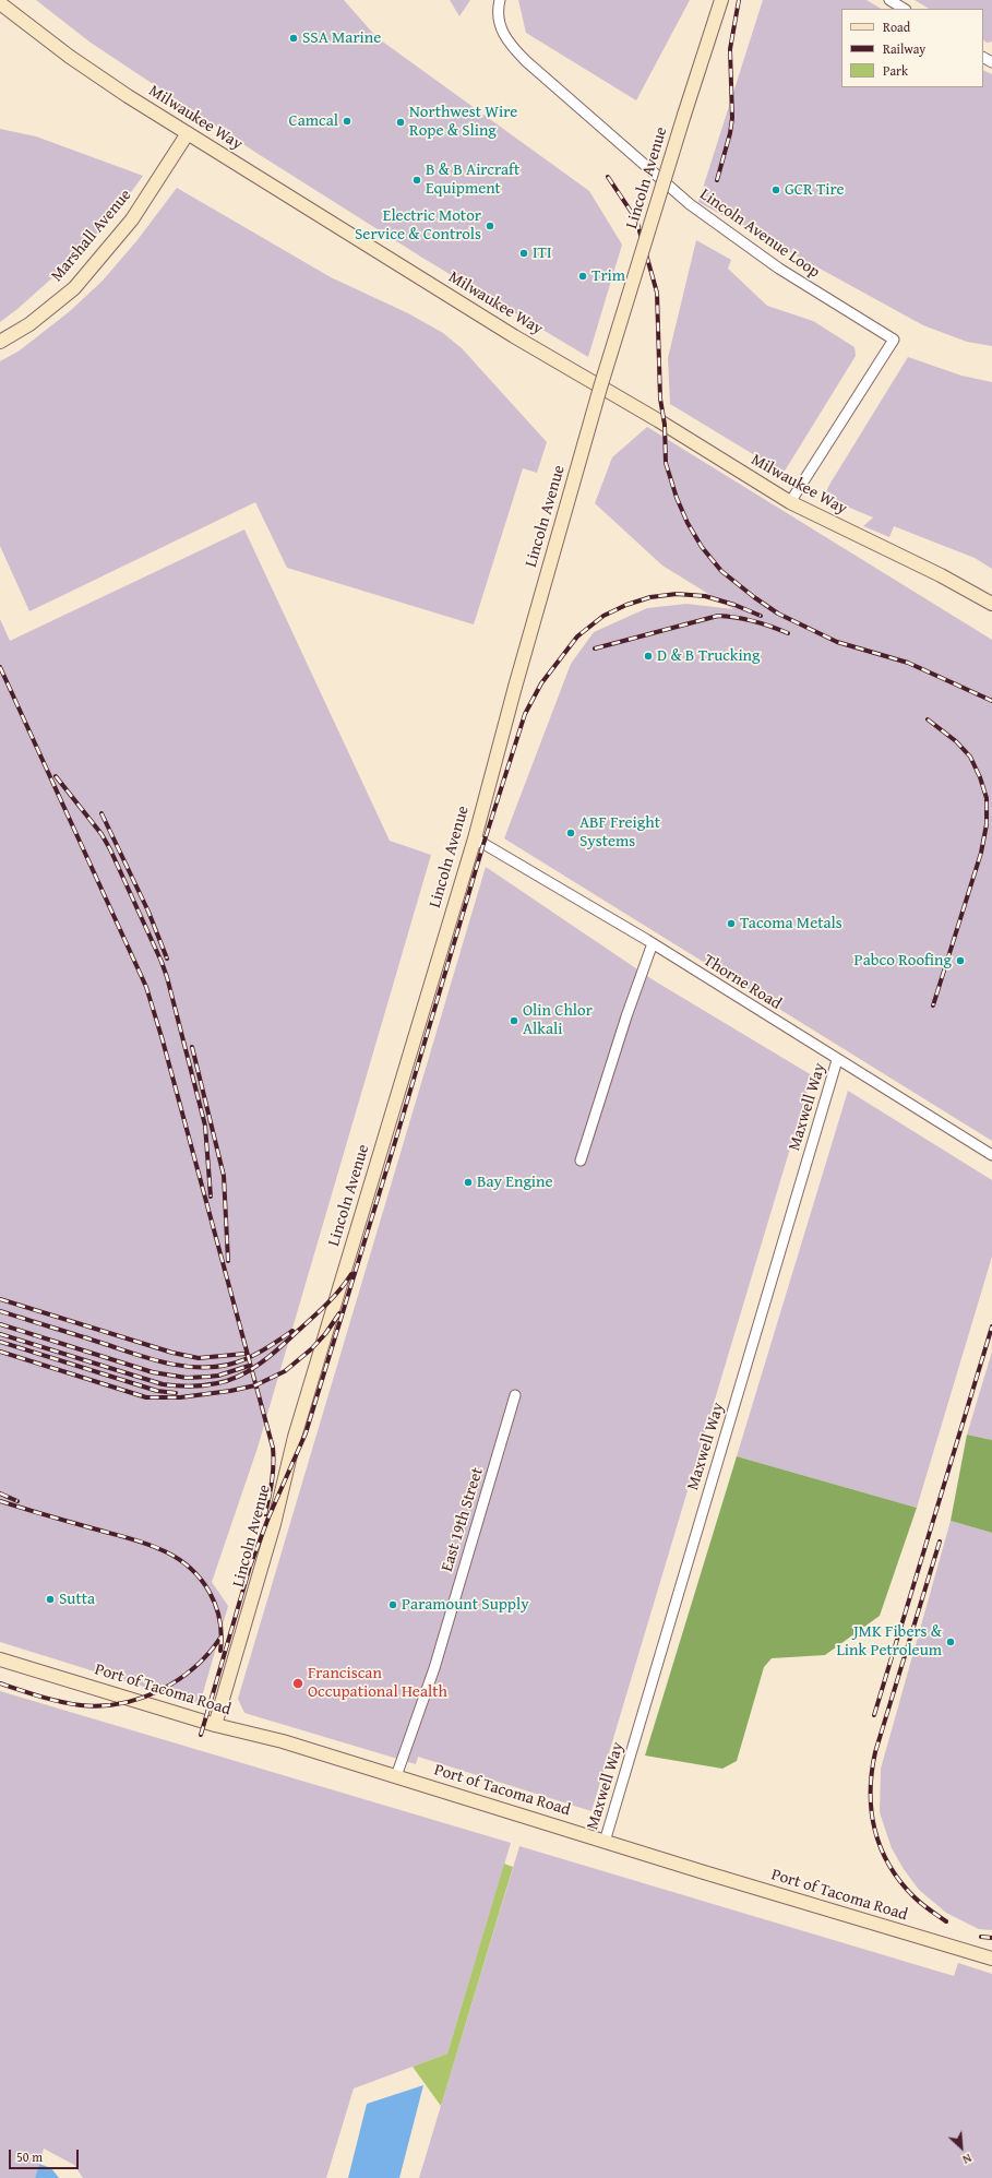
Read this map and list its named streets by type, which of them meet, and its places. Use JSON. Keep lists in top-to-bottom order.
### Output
{
  "streets": {
    "street": [
      "Milwaukee Way",
      "Lincoln Avenue",
      "Lincoln Avenue Loop",
      "Marshall Avenue",
      "Thorne Road",
      "Maxwell Way",
      "East 19th Street",
      "Port of Tacoma Road"
    ]
  },
  "crossings": [
    ["Milwaukee Way", "Lincoln Avenue Loop"],
    ["Milwaukee Way", "Marshall Avenue"],
    ["Lincoln Avenue", "Thorne Road"],
    ["Lincoln Avenue", "Port of Tacoma Road"],
    ["Thorne Road", "Maxwell Way"],
    ["Maxwell Way", "Port of Tacoma Road"],
    ["East 19th Street", "Port of Tacoma Road"]
  ],
  "places": [
    "SSA Marine",
    "Camcal",
    "Northwest Wire Rope & Sling",
    "B & B Aircraft Equipment",
    "GCR Tire",
    "Electric Motor Service & Controls",
    "ITI",
    "Trim",
    "D & B Trucking",
    "ABF Freight Systems",
    "Tacoma Metals",
    "Pabco Roofing",
    "Olin Chlor Alkali",
    "Bay Engine",
    "Sutta",
    "Paramount Supply",
    "JMK Fibers & Link Petroleum",
    "Franciscan Occupational Health"
  ],
  "legend": ["Road", "Railway", "Park"],
  "scale_bar": "50 m",
  "north": "bottom right"
}
